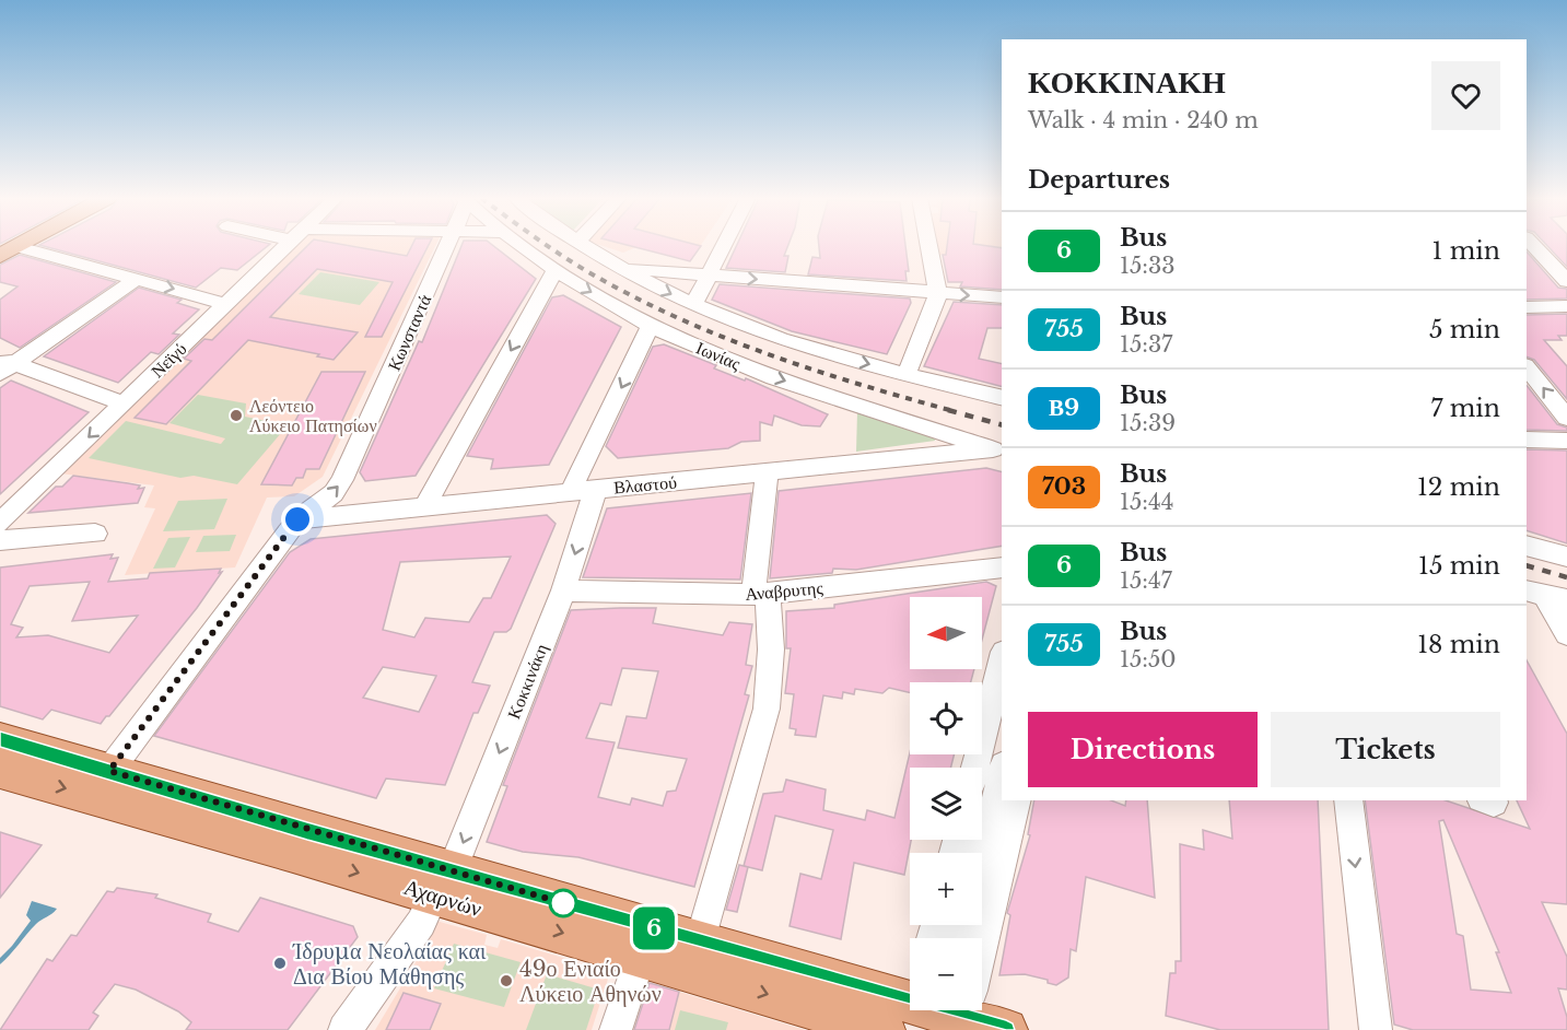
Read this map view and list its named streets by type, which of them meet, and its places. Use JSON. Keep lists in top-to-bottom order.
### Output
{
  "streets": {
    "main road": ["Αχαρνών"],
    "street": [
      "Κωνσταντά",
      "Ιωνίας",
      "Νεϊγύ",
      "Βλαστού",
      "Αναβρυτης",
      "Κοκκινάκη"
    ]
  },
  "crossings": [
    ["Κωνσταντά", "Βλαστού"],
    ["Κωνσταντά", "Αχαρνών"],
    ["Ιωνίας", "Βλαστού"],
    ["Ιωνίας", "Κοκκινάκη"],
    ["Βλαστού", "Κοκκινάκη"],
    ["Αναβρυτης", "Κοκκινάκη"],
    ["Κοκκινάκη", "Αχαρνών"]
  ],
  "places": ["Λεόντειο Λύκειο Πατησίων", "Ίδρυμα Νεολαίας και Δια Βίου Μάθησης", "49ο Ενιαίο Λύκειο Αθηνών"],
  "lines": ["bus line 6"],
  "north": "left",
  "page": {
    "on_map": "6",
    "heading": [
      ["ΚΟΚΚΙΝΑΚΗ", "Walk · 4 min · 240 m"],
      "Departures"
    ],
    "list": [
      {
        "mark": "6",
        "name": "Bus",
        "note": "15:33",
        "value": "1 min"
      },
      {
        "mark": "755",
        "name": "Bus",
        "note": "15:37",
        "value": "5 min"
      },
      {
        "mark": "Β9",
        "name": "Bus",
        "note": "15:39",
        "value": "7 min"
      },
      {
        "mark": "703",
        "name": "Bus",
        "note": "15:44",
        "value": "12 min"
      },
      {
        "mark": "6",
        "name": "Bus",
        "note": "15:47",
        "value": "15 min"
      },
      {
        "mark": "755",
        "name": "Bus",
        "note": "15:50",
        "value": "18 min"
      }
    ],
    "map_buttons": ["+", "−"],
    "buttons": ["Directions", "Tickets"]
  }
}
